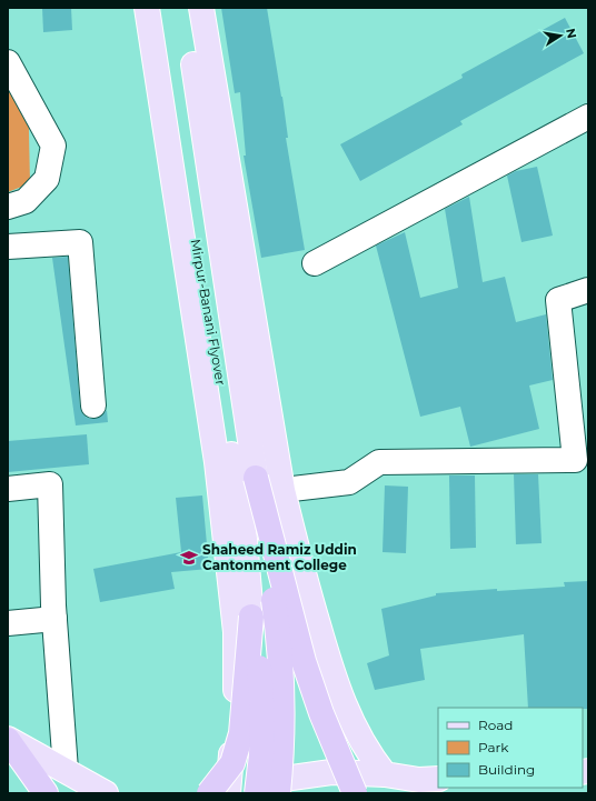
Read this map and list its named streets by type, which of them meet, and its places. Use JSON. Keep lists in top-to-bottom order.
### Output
{
  "streets": {
    "main road": ["Mirpur-Banani Flyover"]
  },
  "places": {
    "school or university": ["Shaheed Ramiz Uddin Cantonment College"]
  },
  "legend": ["Road", "Park", "Building"],
  "north": "right"
}
